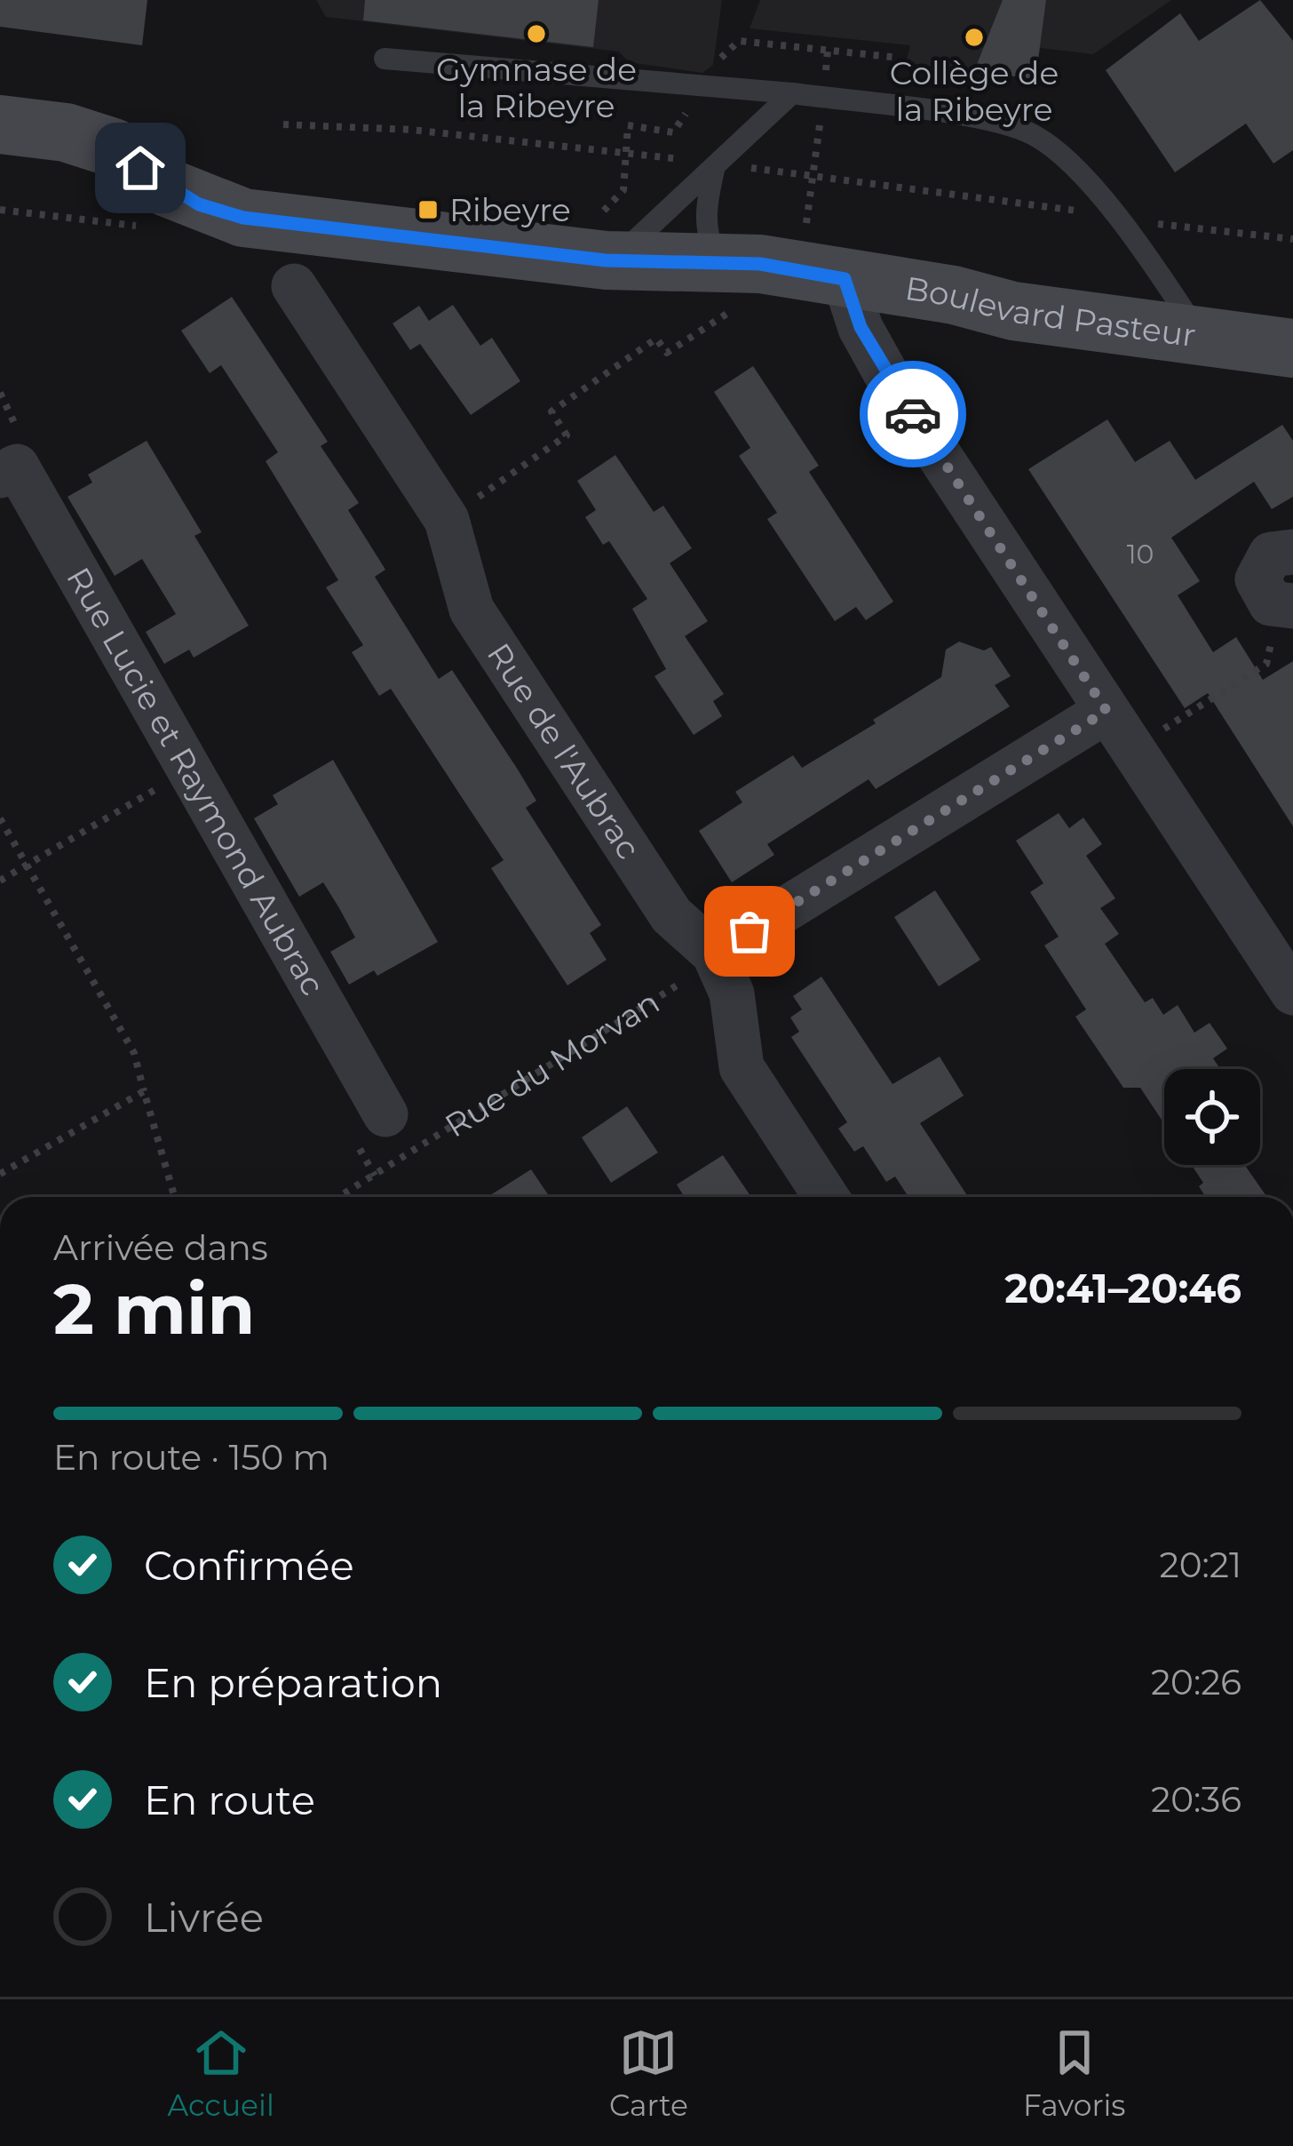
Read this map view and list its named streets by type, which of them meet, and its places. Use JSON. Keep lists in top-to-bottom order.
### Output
{
  "streets": {
    "main road": ["Boulevard Pasteur"],
    "street": ["Rue de l'Aubrac", "Rue Lucie et Raymond Aubrac"],
    "path": ["Rue du Morvan"]
  },
  "crossings": [
    ["Rue de l'Aubrac", "Rue du Morvan"]
  ],
  "places": {
    "other": ["Gymnase de la Ribeyre", "Collège de la Ribeyre"],
    "transit": ["Ribeyre"]
  },
  "house_numbers": ["10"],
  "page": {
    "heading": ["2 min", "Arrivée dans", "20:41–20:46"],
    "bar": "En route · 150 m",
    "list": [
      ["Confirmée", "20:21"],
      ["En préparation", "20:26"],
      ["En route", "20:36"],
      "Livrée"
    ],
    "tabs": ["Accueil", "Carte", "Favoris"]
  }
}
